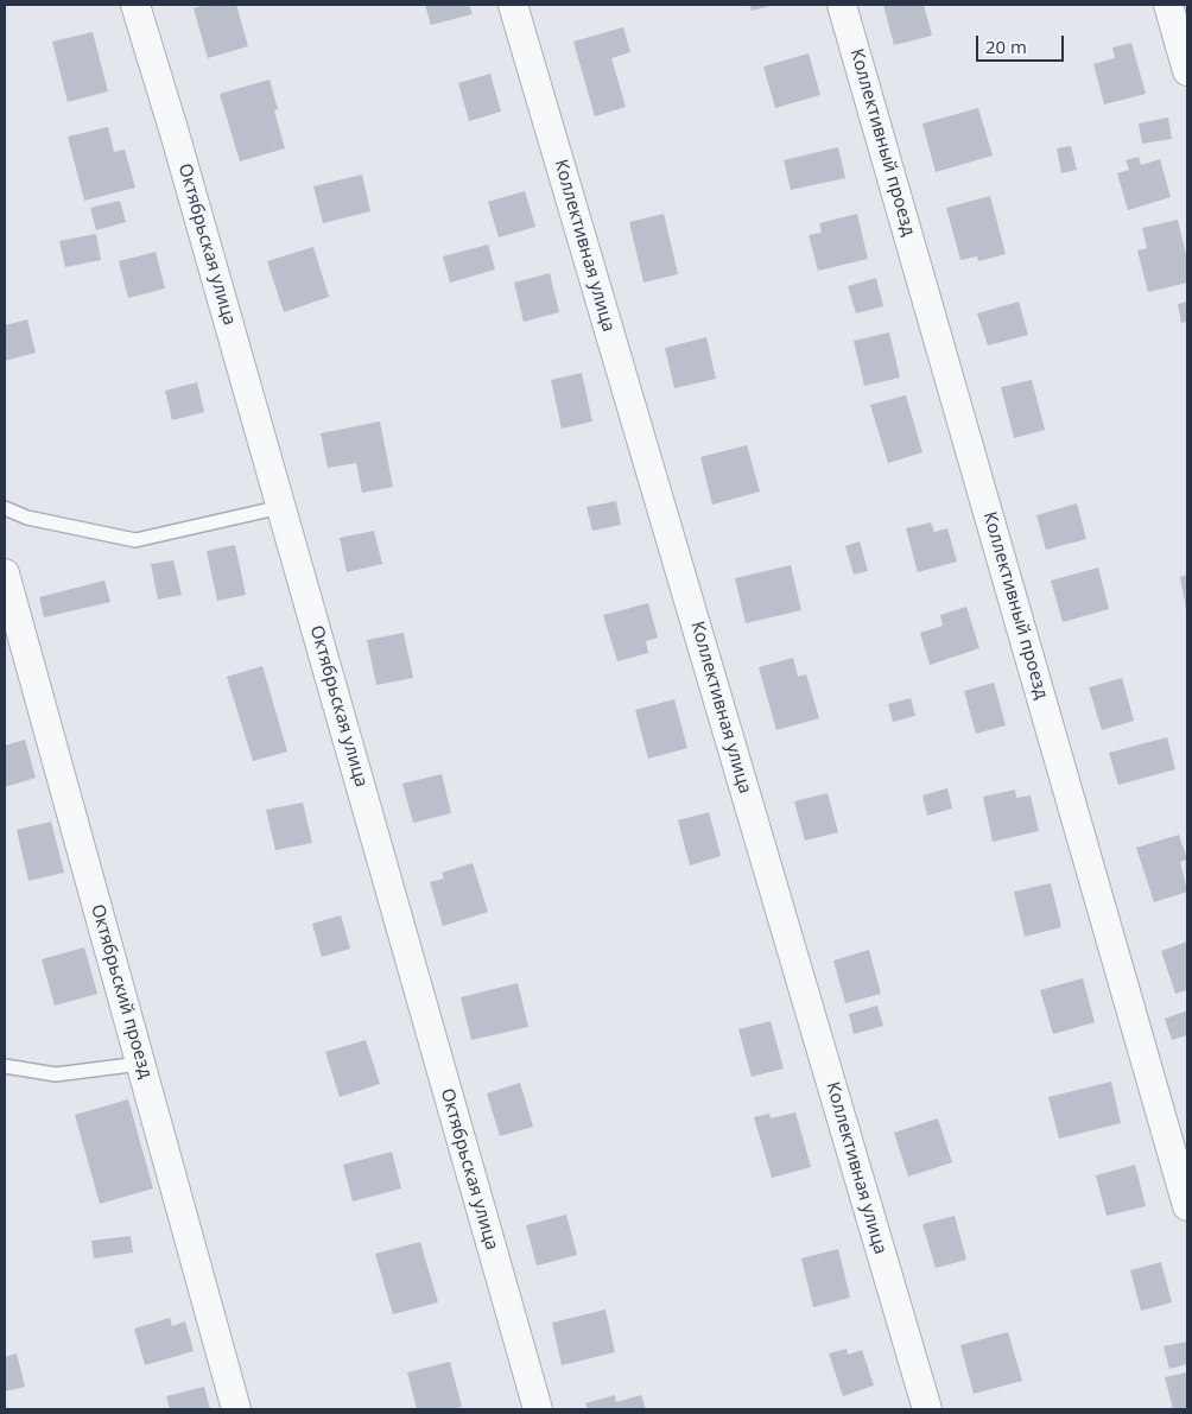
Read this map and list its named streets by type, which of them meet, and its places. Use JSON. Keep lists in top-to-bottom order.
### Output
{
  "streets": {
    "street": [
      "Коллективный проезд",
      "Октябрьская улица",
      "Коллективная улица",
      "Октябрьский проезд"
    ]
  },
  "scale_bar": "20 m"
}
